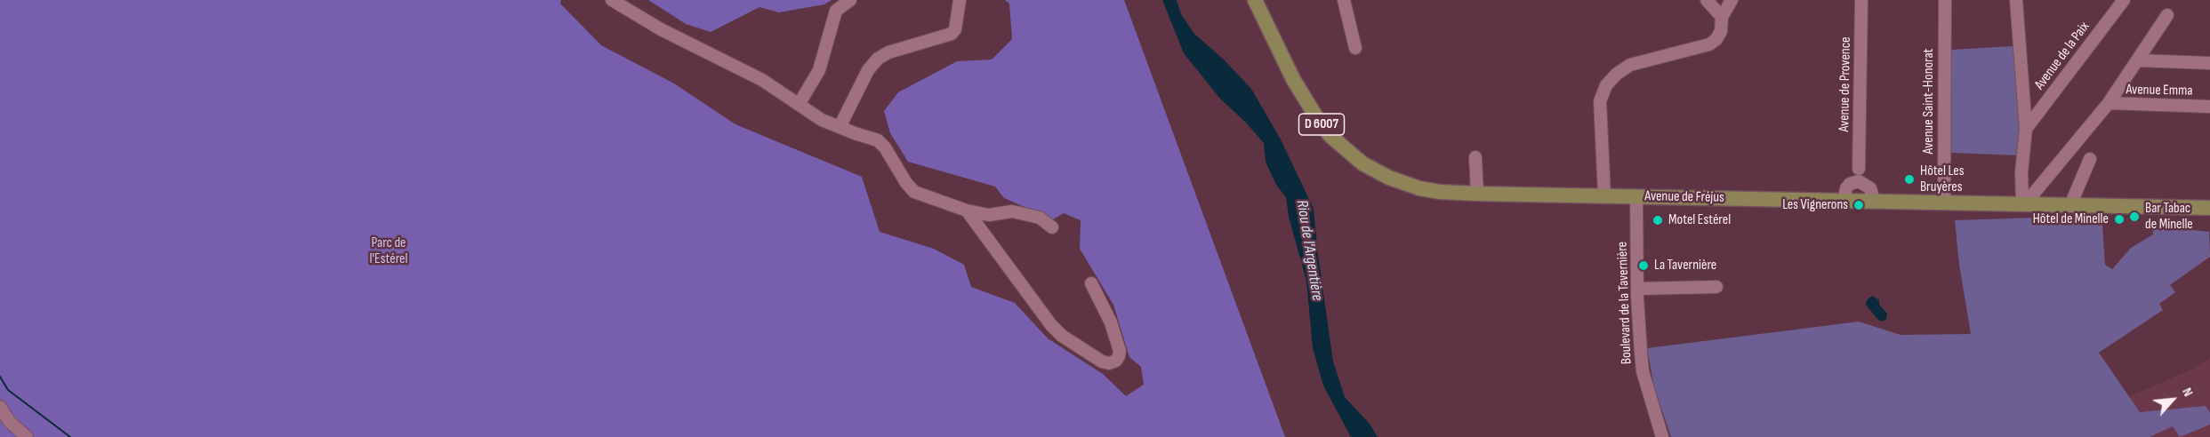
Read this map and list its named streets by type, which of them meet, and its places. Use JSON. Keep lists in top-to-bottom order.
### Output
{
  "streets": {
    "main road": ["D 6007", "Avenue de Fréjus"],
    "street": [
      "Avenue de la Paix",
      "Avenue de Provence",
      "Avenue Emma",
      "Avenue Saint-Honorat",
      "Boulevard de la Tavernière"
    ]
  },
  "crossings": [
    ["Avenue Saint-Honorat", "Avenue de Fréjus"],
    ["Avenue de Fréjus", "Boulevard de la Tavernière"]
  ],
  "water": ["Riou de l'Argentière"],
  "parks": ["Parc de l'Estérel"],
  "places": [
    "Hôtel Les Bruyères",
    "Les Vignerons",
    "Bar Tabac de Minelle",
    "Hôtel de Minelle",
    "Motel Estérel",
    "La Tavernière"
  ],
  "north": "top right"
}
